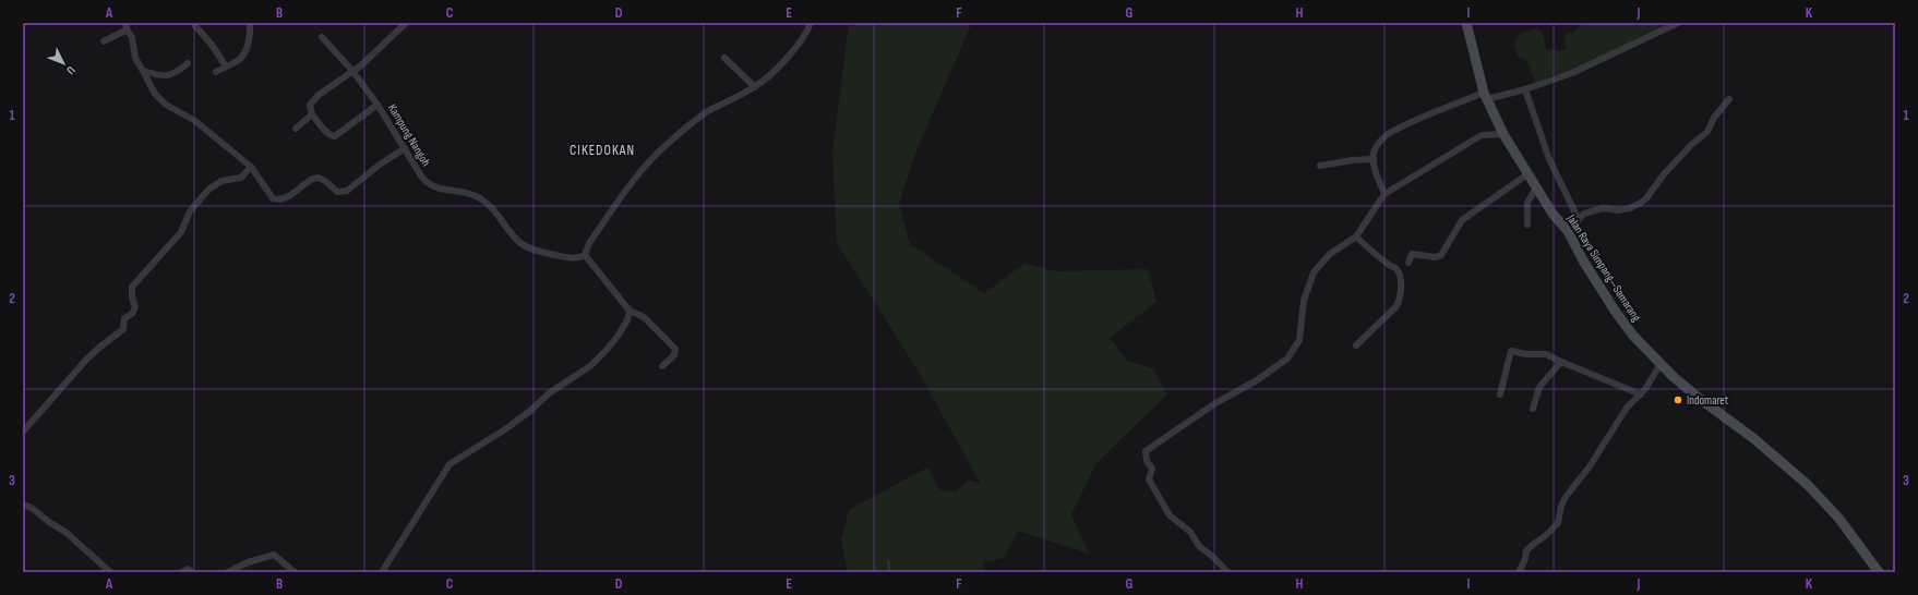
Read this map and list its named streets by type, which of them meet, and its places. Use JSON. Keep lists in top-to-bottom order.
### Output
{
  "streets": {
    "main road": ["Jalan Raya Simpang—Samarang"],
    "street": ["Kampung Nangoh"]
  },
  "districts": ["CIKEDOKAN"],
  "places": ["Indomaret"],
  "north": "bottom right",
  "grid": {
    "columns": [
      "A",
      "B",
      "C",
      "D",
      "E",
      "F",
      "G",
      "H",
      "I",
      "J",
      "K"
    ],
    "rows": ["1", "2", "3"]
  }
}
